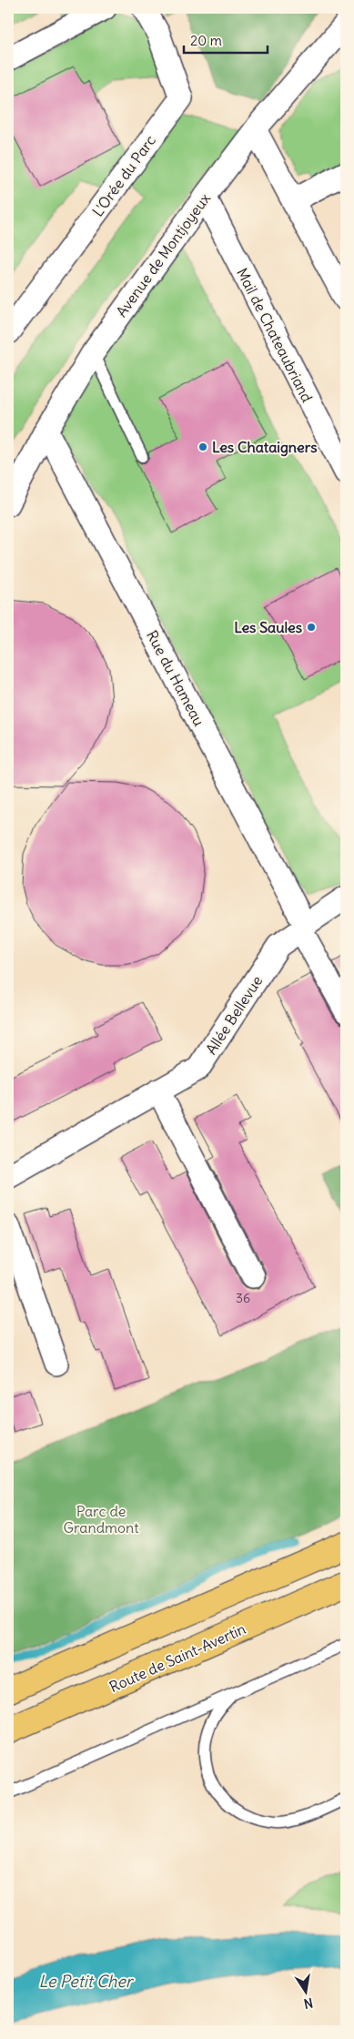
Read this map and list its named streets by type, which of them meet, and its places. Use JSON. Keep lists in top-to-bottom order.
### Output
{
  "streets": {
    "main road": ["Route de Saint-Avertin"],
    "street": [
      "L'Orée du Parc",
      "Avenue de Montjoyeux",
      "Mail de Chateaubriand",
      "Rue du Hameau",
      "Allée Bellevue"
    ]
  },
  "crossings": [
    ["Avenue de Montjoyeux", "Mail de Chateaubriand"],
    ["Avenue de Montjoyeux", "Rue du Hameau"],
    ["Rue du Hameau", "Allée Bellevue"]
  ],
  "water": ["Le Petit Cher"],
  "parks": ["Parc de Grandmont"],
  "places": ["Les Chataigners", "Les Saules"],
  "house_numbers": ["36"],
  "scale_bar": "20 m",
  "north": "bottom"
}
